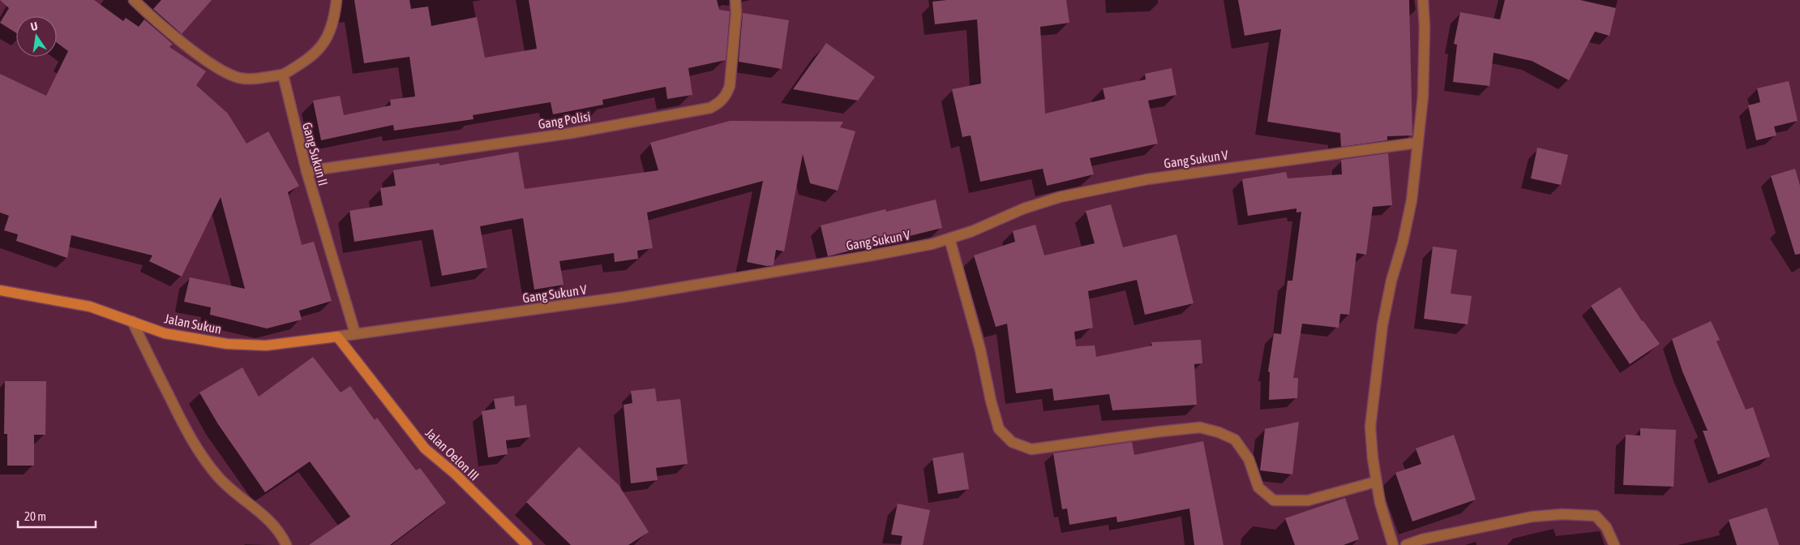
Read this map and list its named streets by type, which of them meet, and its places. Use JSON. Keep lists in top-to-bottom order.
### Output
{
  "streets": {
    "street": [
      "Gang Polisi",
      "Gang Sukun II",
      "Gang Sukun V",
      "Jalan Sukun",
      "Jalan Oelon III"
    ]
  },
  "crossings": [
    ["Gang Polisi", "Gang Sukun II"],
    ["Gang Sukun II", "Gang Sukun V"],
    ["Gang Sukun V", "Jalan Sukun"],
    ["Gang Sukun V", "Jalan Oelon III"],
    ["Jalan Sukun", "Jalan Oelon III"]
  ],
  "scale_bar": "20 m",
  "north": "top"
}
